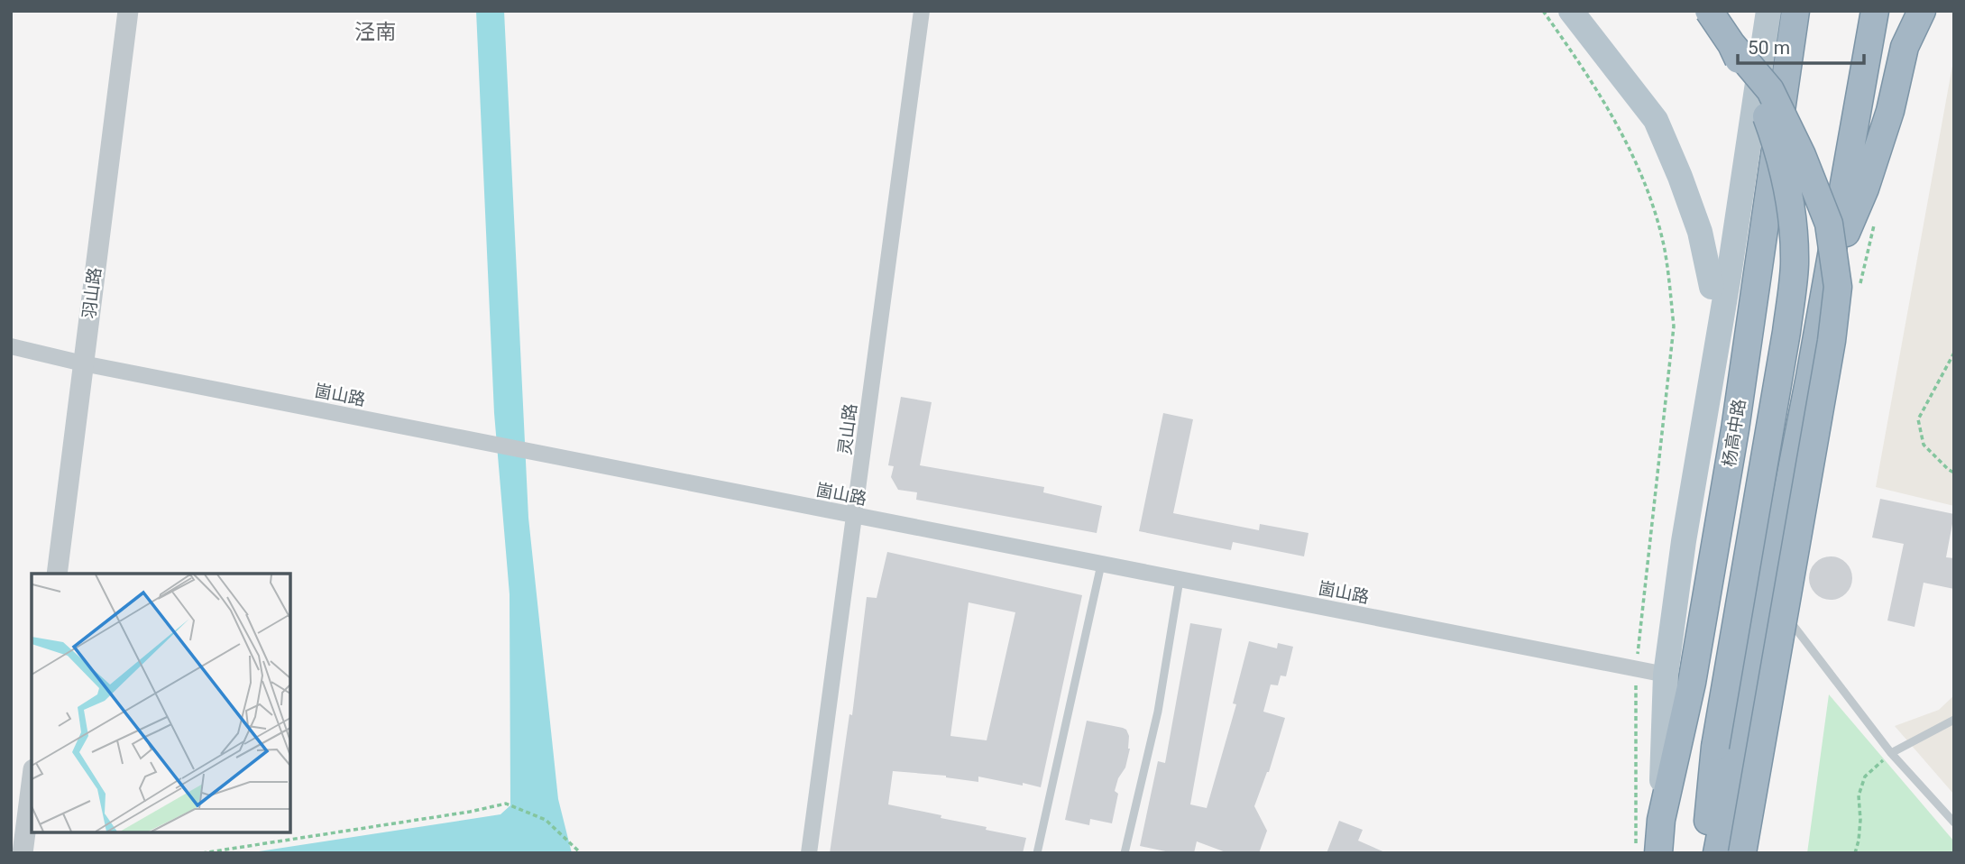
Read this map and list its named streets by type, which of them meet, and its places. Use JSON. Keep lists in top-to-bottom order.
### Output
{
  "streets": {
    "highway": ["杨高中路"],
    "street": ["羽山路", "崮山路", "灵山路"]
  },
  "crossings": [
    ["羽山路", "崮山路"],
    ["崮山路", "灵山路"]
  ],
  "districts": ["泾南"],
  "scale_bar": "50 m"
}
